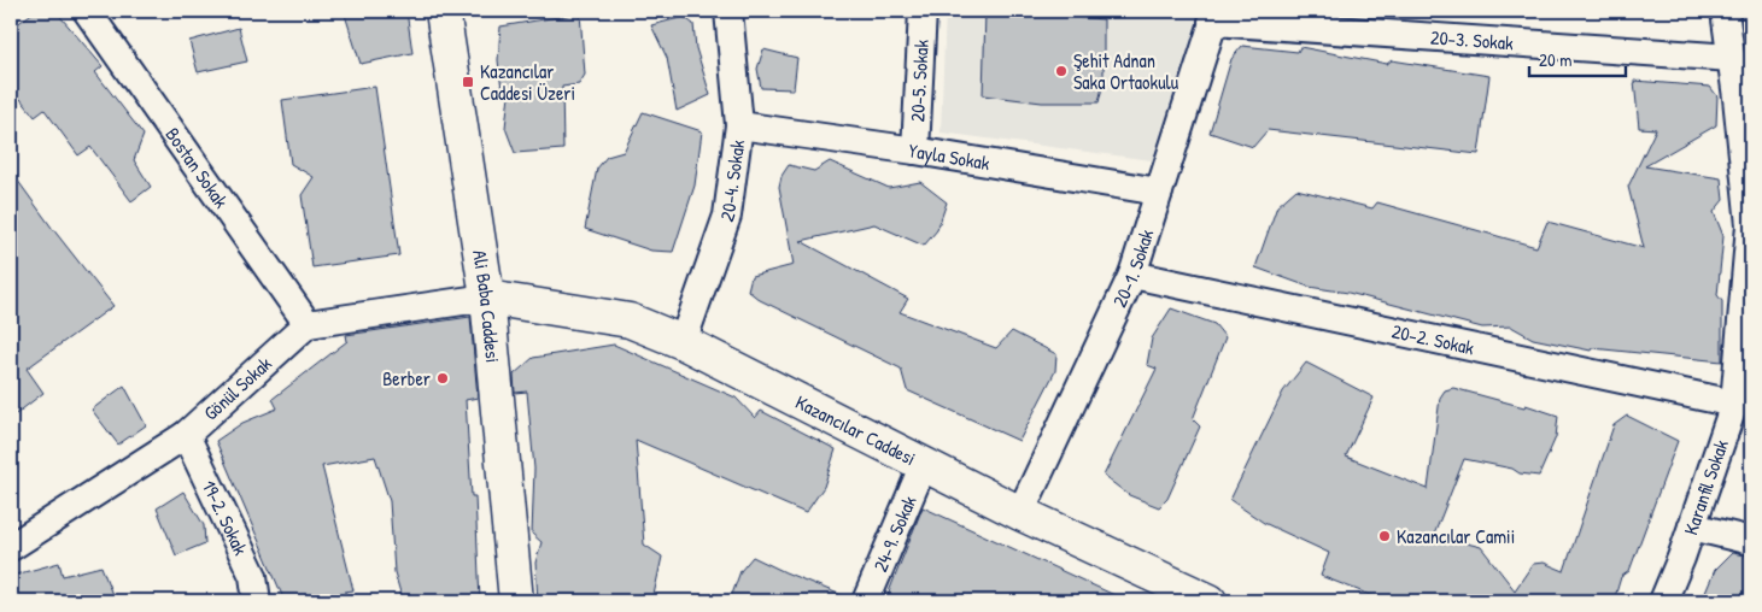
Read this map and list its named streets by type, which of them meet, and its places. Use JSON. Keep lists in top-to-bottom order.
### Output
{
  "streets": {
    "main road": ["Ali Baba Caddesi", "Kazancılar Caddesi"],
    "street": [
      "20-3. Sokak",
      "20-5. Sokak",
      "Yayla Sokak",
      "Bostan Sokak",
      "20-4. Sokak",
      "20-1. Sokak",
      "20-2. Sokak",
      "Gönül Sokak",
      "Karanfil Sokak",
      "19-2. Sokak",
      "24-9. Sokak"
    ]
  },
  "crossings": [
    ["20-3. Sokak", "20-1. Sokak"],
    ["20-3. Sokak", "Karanfil Sokak"],
    ["20-5. Sokak", "Yayla Sokak"],
    ["Yayla Sokak", "20-4. Sokak"],
    ["Yayla Sokak", "20-1. Sokak"],
    ["Bostan Sokak", "Gönül Sokak"],
    ["20-4. Sokak", "Kazancılar Caddesi"],
    ["20-1. Sokak", "20-2. Sokak"],
    ["20-1. Sokak", "Kazancılar Caddesi"],
    ["Ali Baba Caddesi", "Kazancılar Caddesi"],
    ["20-2. Sokak", "Karanfil Sokak"],
    ["Gönül Sokak", "19-2. Sokak"],
    ["Kazancılar Caddesi", "24-9. Sokak"]
  ],
  "places": {
    "other": ["Şehit Adnan Saka Ortaokulu", "Berber", "Kazancılar Camii"],
    "transit": ["Kazancılar Caddesi Üzeri"]
  },
  "scale_bar": "20 m"
}
